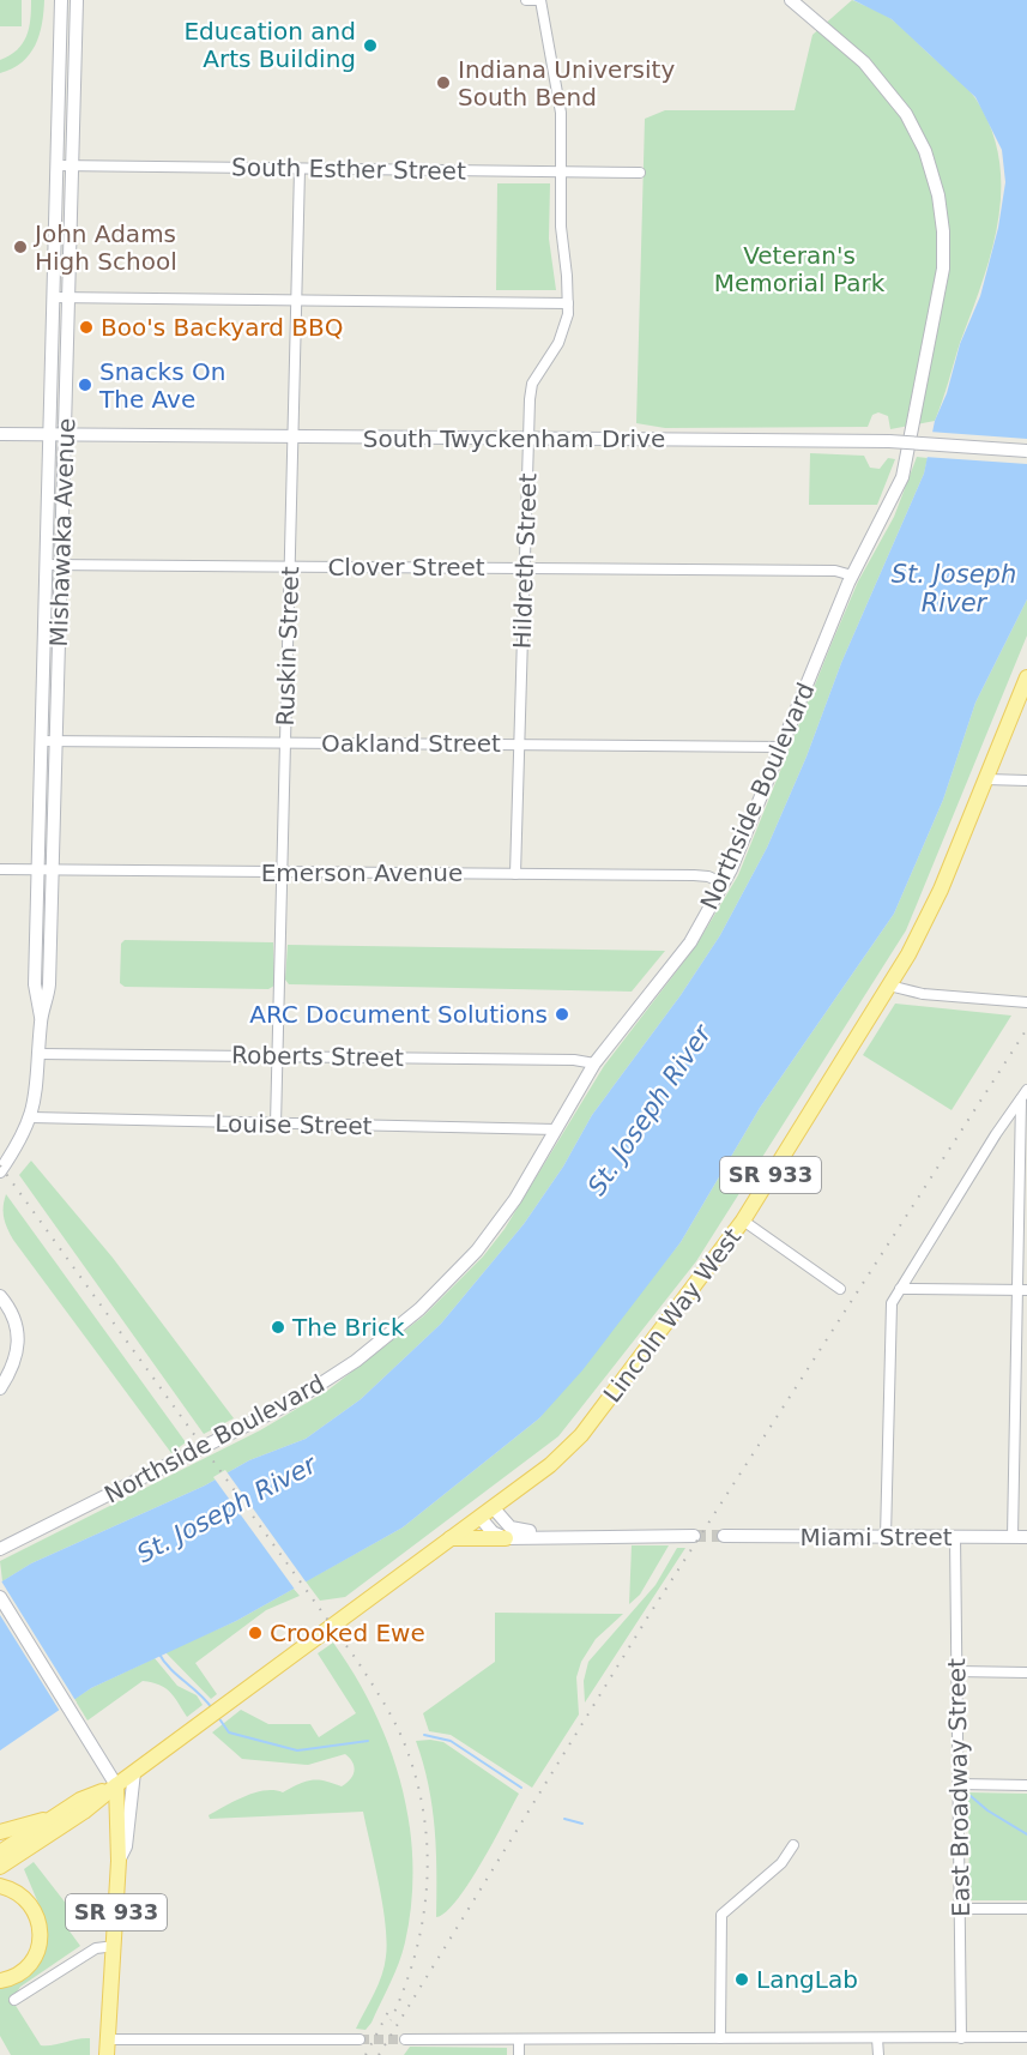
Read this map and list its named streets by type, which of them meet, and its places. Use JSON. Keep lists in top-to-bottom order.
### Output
{
  "streets": {
    "main road": ["SR 933", "Lincoln Way West"],
    "street": [
      "South Esther Street",
      "South Twyckenham Drive",
      "Mishawaka Avenue",
      "Hildreth Street",
      "Clover Street",
      "Ruskin Street",
      "Oakland Street",
      "Northside Boulevard",
      "Emerson Avenue",
      "Roberts Street",
      "Louise Street",
      "Miami Street",
      "East Broadway Street"
    ]
  },
  "crossings": [
    ["South Esther Street", "Mishawaka Avenue"],
    ["South Esther Street", "Hildreth Street"],
    ["South Esther Street", "Ruskin Street"],
    ["South Twyckenham Drive", "Mishawaka Avenue"],
    ["South Twyckenham Drive", "Hildreth Street"],
    ["South Twyckenham Drive", "Ruskin Street"],
    ["Mishawaka Avenue", "Clover Street"],
    ["Mishawaka Avenue", "Oakland Street"],
    ["Mishawaka Avenue", "Emerson Avenue"],
    ["Mishawaka Avenue", "Roberts Street"],
    ["Mishawaka Avenue", "Louise Street"],
    ["Hildreth Street", "Clover Street"],
    ["Hildreth Street", "Oakland Street"],
    ["Hildreth Street", "Emerson Avenue"],
    ["Clover Street", "Ruskin Street"],
    ["Clover Street", "Northside Boulevard"],
    ["Ruskin Street", "Oakland Street"],
    ["Ruskin Street", "Emerson Avenue"],
    ["Ruskin Street", "Roberts Street"],
    ["Ruskin Street", "Louise Street"],
    ["Oakland Street", "Northside Boulevard"],
    ["Northside Boulevard", "Emerson Avenue"],
    ["Northside Boulevard", "Roberts Street"],
    ["Northside Boulevard", "Louise Street"],
    ["SR 933", "Lincoln Way West"],
    ["Miami Street", "East Broadway Street"]
  ],
  "water": ["St. Joseph River"],
  "parks": ["Veteran's Memorial Park"],
  "places": [
    "Education and Arts Building",
    "Indiana University South Bend",
    "John Adams High School",
    "Boo's Backyard BBQ",
    "Snacks On The Ave",
    "ARC Document Solutions",
    "The Brick",
    "Crooked Ewe",
    "LangLab"
  ]
}
